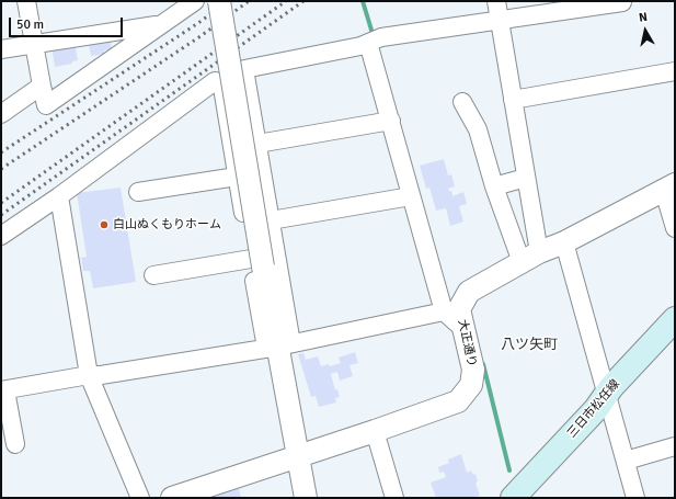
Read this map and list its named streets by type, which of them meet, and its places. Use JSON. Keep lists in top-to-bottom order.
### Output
{
  "streets": {
    "main road": ["三日市松任線"],
    "street": ["大正通り"]
  },
  "districts": ["八ツ矢町"],
  "places": ["白山ぬくもりホーム"],
  "scale_bar": "50 m",
  "north": "top"
}
